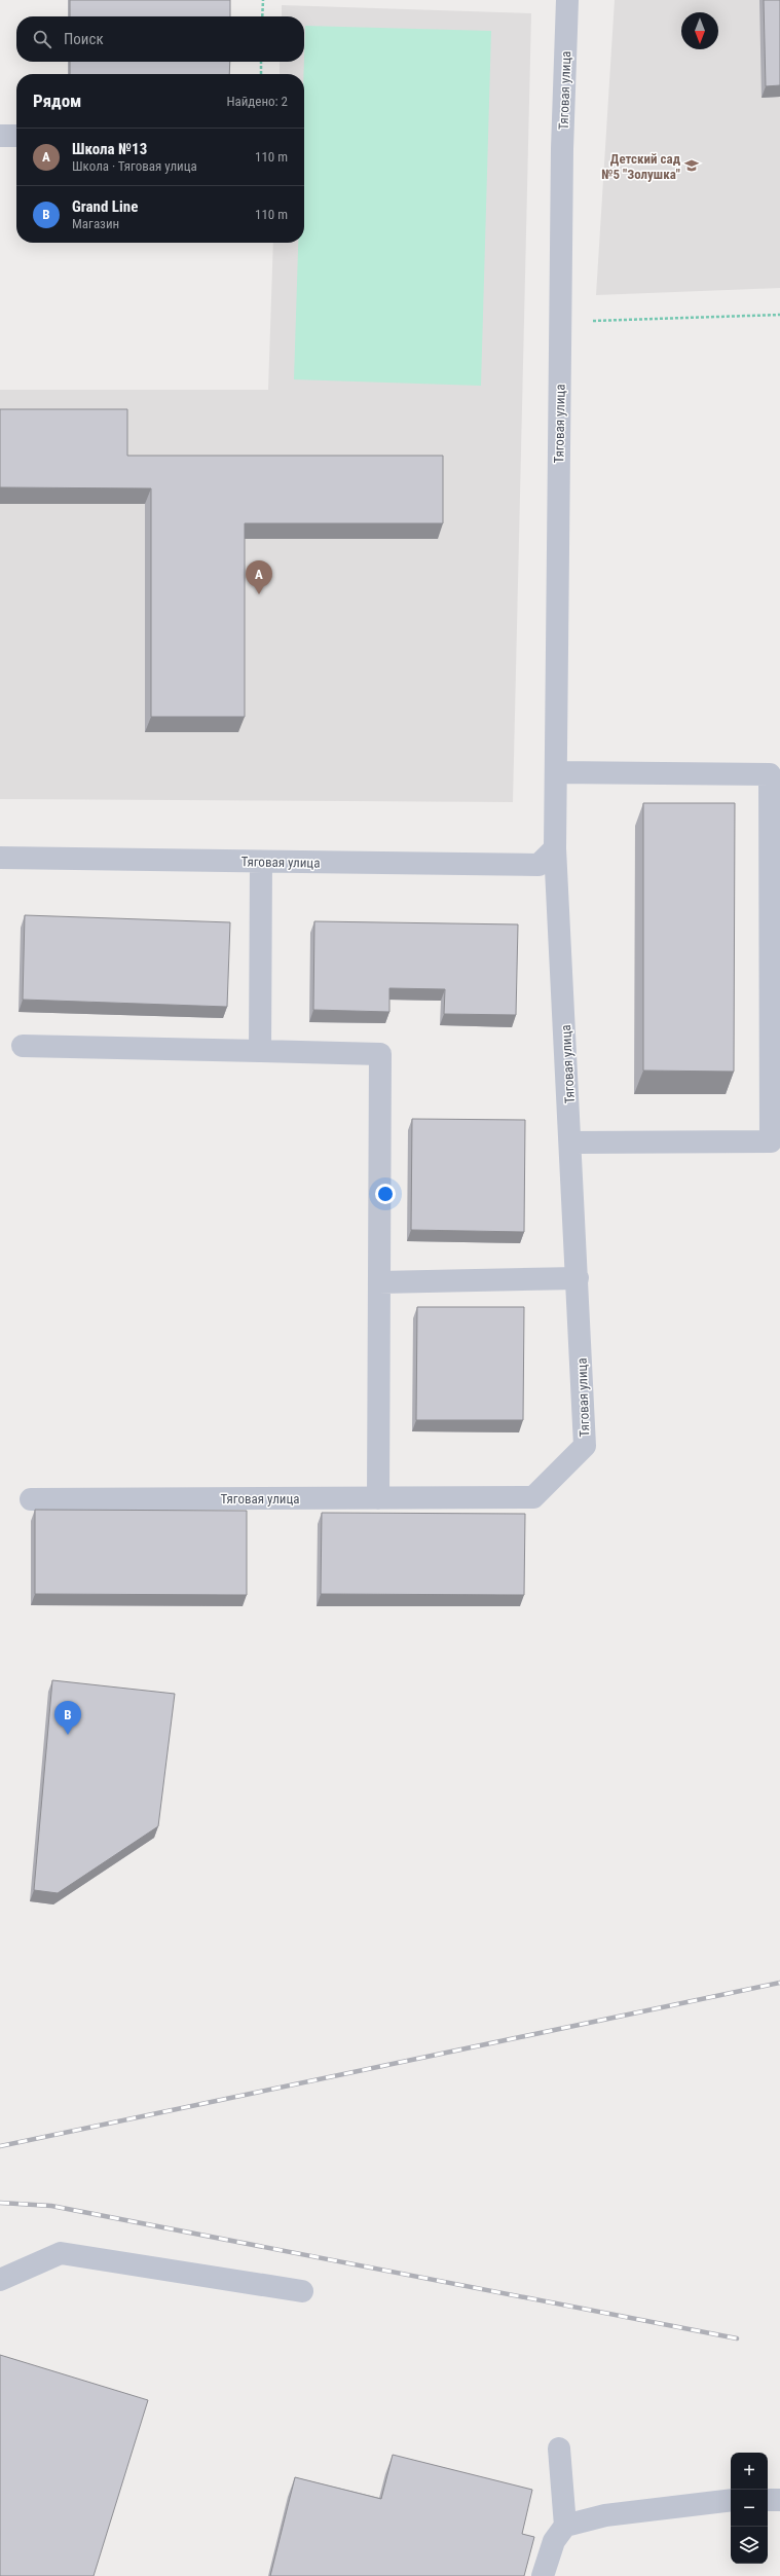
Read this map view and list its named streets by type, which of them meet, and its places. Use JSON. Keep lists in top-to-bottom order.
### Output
{
  "streets": {
    "street": ["Тяговая улица"]
  },
  "places": {
    "school or university": ["Детский сад №5 \"Золушка\""]
  },
  "north": "bottom",
  "page": {
    "search": "Поиск",
    "heading": ["Рядом", "Найдено: 2"],
    "list": [
      {
        "mark": "A",
        "name": "Школа №13",
        "note": "Школа · Тяговая улица",
        "value": "110 m"
      },
      {
        "mark": "B",
        "name": "Grand Line",
        "note": "Магазин",
        "value": "110 m"
      }
    ],
    "pins": ["A", "B"],
    "map_buttons": ["+", "−"]
  }
}
